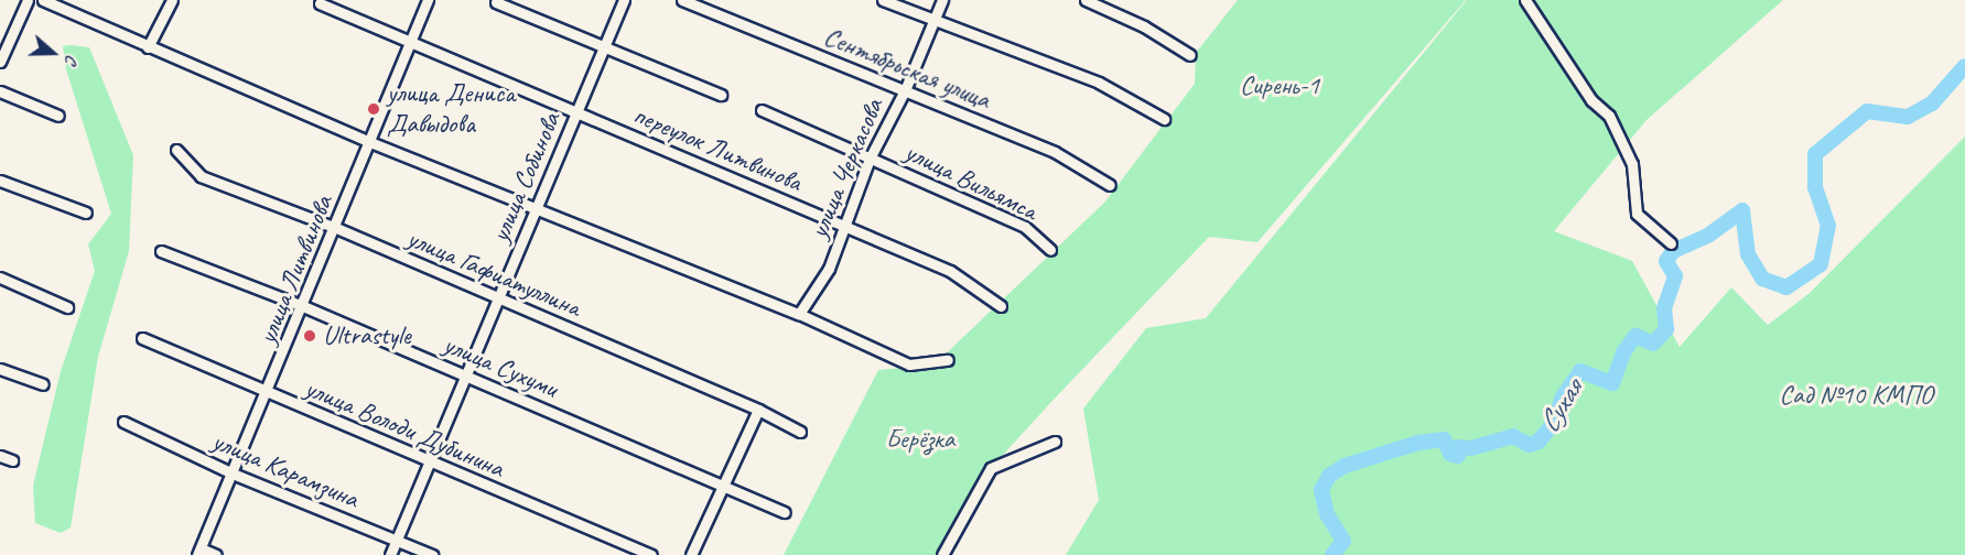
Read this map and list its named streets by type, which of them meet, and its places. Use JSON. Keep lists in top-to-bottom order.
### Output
{
  "streets": {
    "street": [
      "Сентябрьская улица",
      "переулок Литвинова",
      "улица Черкасова",
      "улица Собинова",
      "улица Вильямса",
      "улица Литвинова",
      "улица Гафиатуллина",
      "улица Сухуми",
      "улица Володи Дубинина",
      "улица Карамзина"
    ]
  },
  "crossings": [
    ["Сентябрьская улица", "улица Черкасова"],
    ["переулок Литвинова", "улица Черкасова"],
    ["переулок Литвинова", "улица Собинова"],
    ["переулок Литвинова", "улица Литвинова"],
    ["улица Черкасова", "улица Вильямса"],
    ["улица Собинова", "улица Гафиатуллина"],
    ["улица Собинова", "улица Сухуми"],
    ["улица Собинова", "улица Володи Дубинина"],
    ["улица Собинова", "улица Карамзина"],
    ["улица Литвинова", "улица Гафиатуллина"],
    ["улица Литвинова", "улица Сухуми"],
    ["улица Литвинова", "улица Володи Дубинина"],
    ["улица Литвинова", "улица Карамзина"]
  ],
  "water": ["Сухая"],
  "parks": ["Сирень-1", "Сад №10 КМПО", "Берёзка"],
  "places": ["улица Дениса Давыдова", "Ultrastyle"],
  "north": "right"
}
